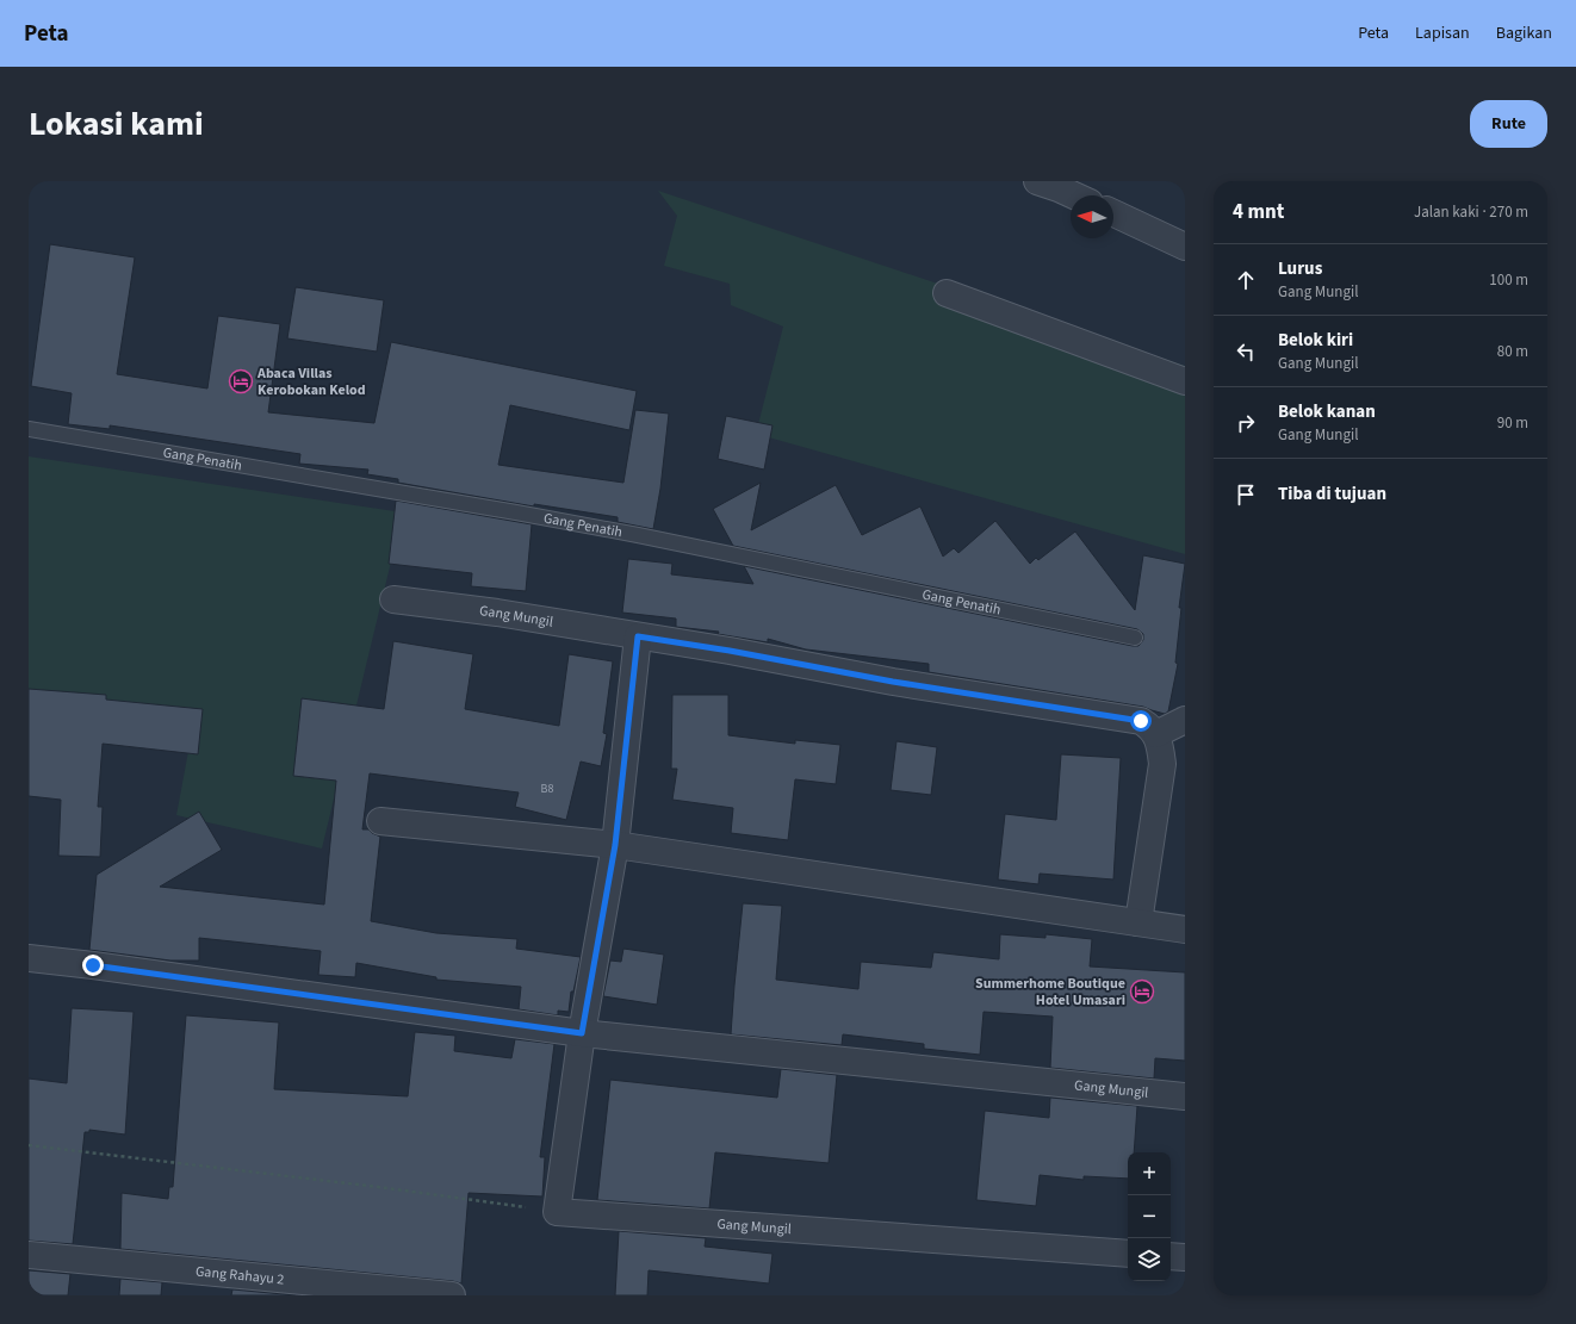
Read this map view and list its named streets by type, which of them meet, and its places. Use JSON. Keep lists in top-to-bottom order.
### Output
{
  "streets": {
    "street": ["Gang Mungil", "Gang Rahayu 2"],
    "lane": ["Gang Penatih"]
  },
  "places": {
    "hotel": ["Abaca Villas Kerobokan Kelod", "Summerhome Boutique Hotel Umasari"]
  },
  "house_numbers": ["B8"],
  "north": "left",
  "page": {
    "header": "Peta",
    "nav": ["Peta", "Lapisan", "Bagikan"],
    "title": "Lokasi kami",
    "buttons": "Rute",
    "heading": ["4 mnt", "Jalan kaki · 270 m"],
    "list": [
      ["Lurus", "Gang Mungil", "100 m"],
      ["Belok kiri", "Gang Mungil", "80 m"],
      ["Belok kanan", "Gang Mungil", "90 m"],
      "Tiba di tujuan"
    ],
    "map_buttons": ["+", "−"]
  }
}
